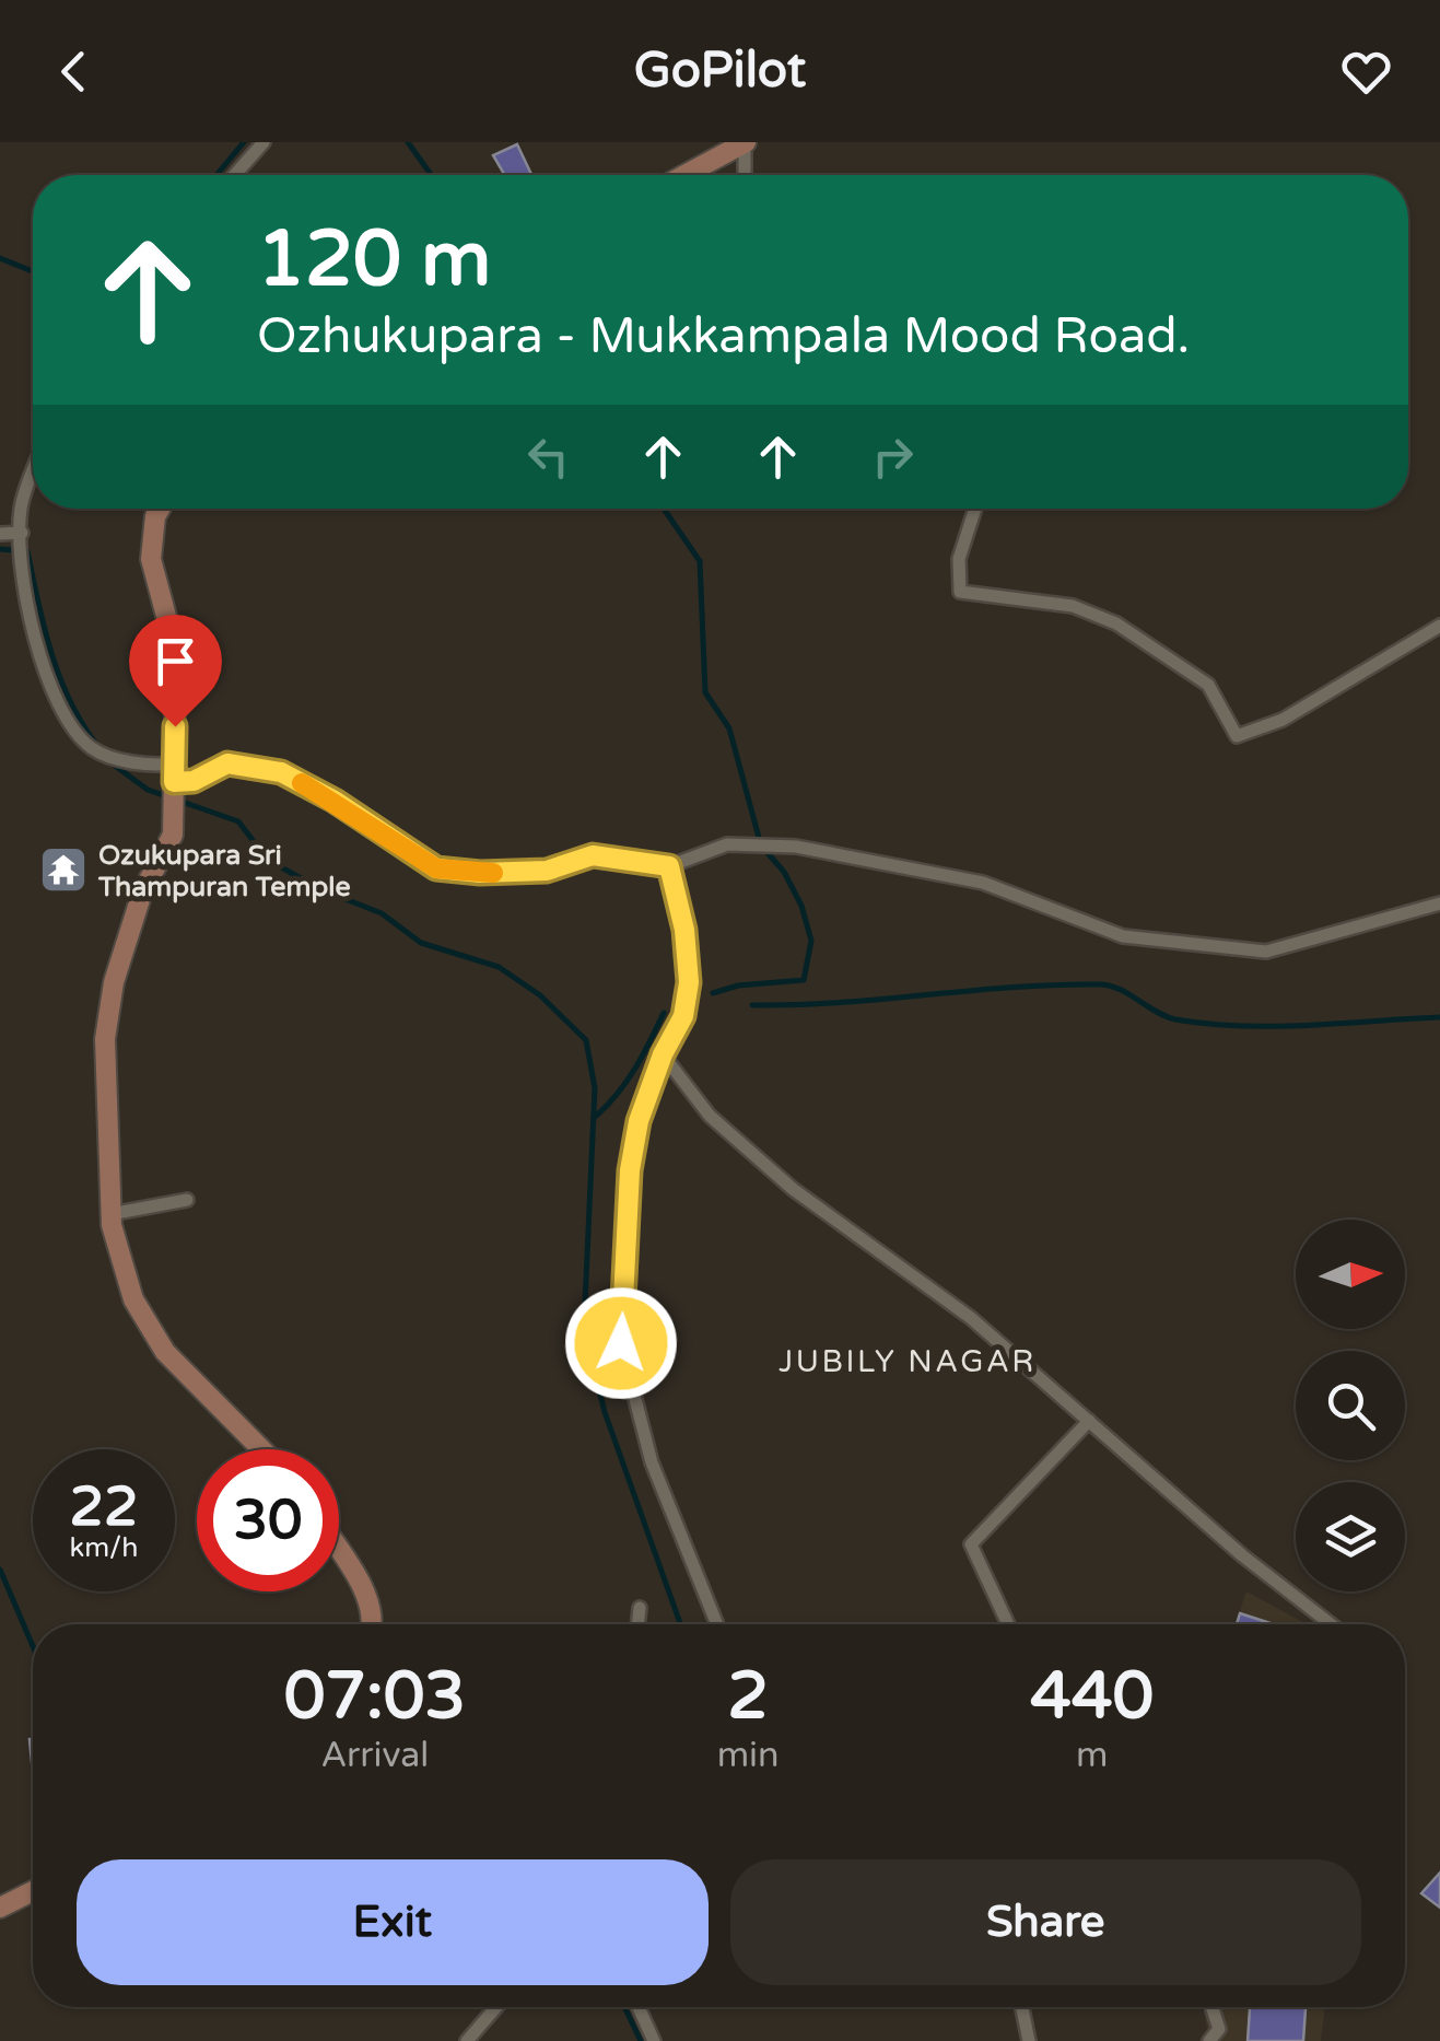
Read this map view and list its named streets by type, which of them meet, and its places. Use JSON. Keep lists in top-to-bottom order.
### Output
{
  "districts": ["JUBILY NAGAR"],
  "places": {
    "temple": ["Ozukupara Sri Thampuran Temple"]
  },
  "north": "right",
  "page": {
    "header": "GoPilot",
    "turn": ["120 m", "Ozhukupara - Mukkampala Mood Road."],
    "speed": "22 km/h",
    "limit": "30",
    "eta": [
      "07:03",
      "Arrival",
      "2",
      "min",
      "440",
      "m"
    ],
    "buttons": ["Exit", "Share"]
  }
}
